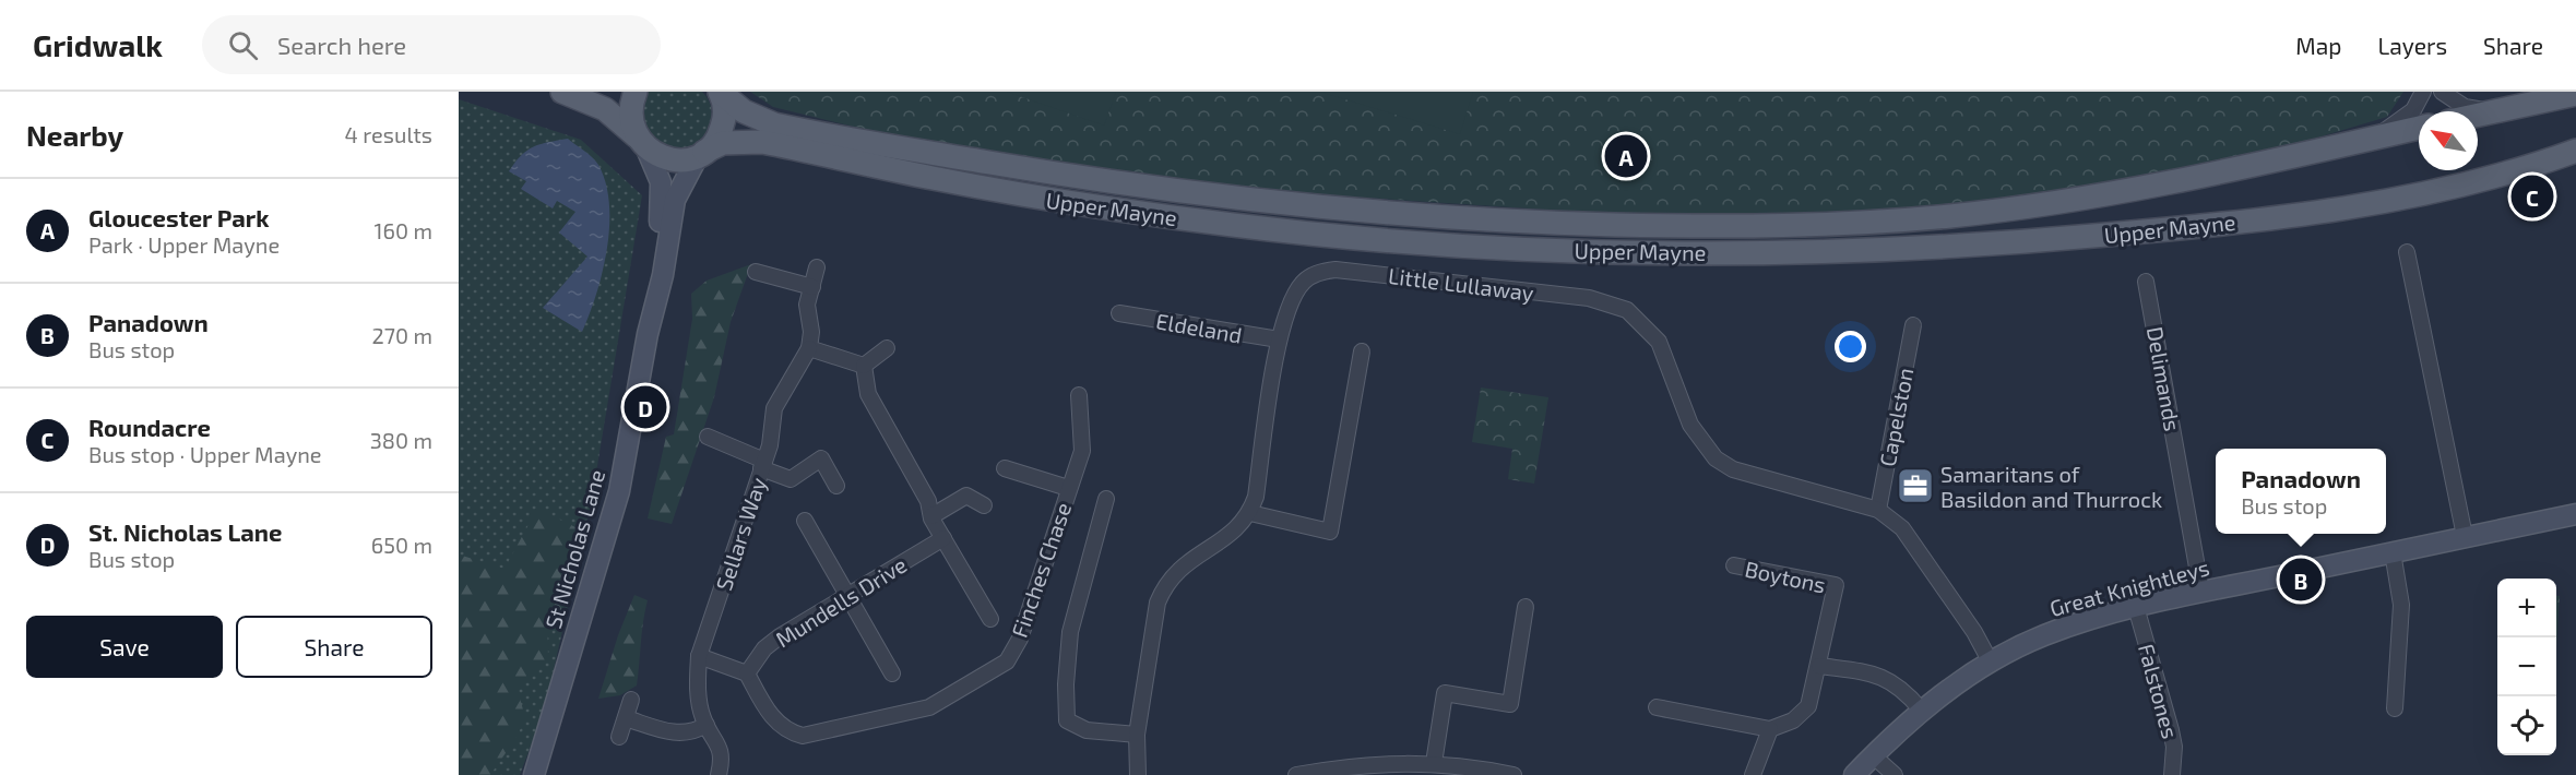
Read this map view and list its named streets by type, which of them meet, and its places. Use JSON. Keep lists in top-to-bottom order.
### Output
{
  "streets": {
    "main road": ["Upper Mayne", "St Nicholas Lane", "Great Knightleys"],
    "street": [
      "Little Lullaway",
      "Eldeland",
      "Delimands",
      "Capelston",
      "Sellars Way",
      "Finches Chase",
      "Boytons",
      "Mundells Drive",
      "Falstones"
    ]
  },
  "crossings": [
    ["Upper Mayne", "St Nicholas Lane"],
    ["Little Lullaway", "Eldeland"],
    ["Little Lullaway", "Capelston"],
    ["Little Lullaway", "Great Knightleys"],
    ["Delimands", "Great Knightleys"],
    ["Finches Chase", "Mundells Drive"],
    ["Great Knightleys", "Falstones"]
  ],
  "places": {
    "office": ["Samaritans of Basildon and Thurrock"]
  },
  "north": "top left",
  "page": {
    "header": "Gridwalk",
    "search": "Search here",
    "nav": ["Map", "Layers", "Share"],
    "heading": ["Nearby", "4 results"],
    "pins": [
      "A",
      "C",
      "D",
      "B"
    ],
    "list": [
      {
        "mark": "A",
        "name": "Gloucester Park",
        "note": "Park · Upper Mayne",
        "value": "160 m"
      },
      {
        "mark": "B",
        "name": "Panadown",
        "note": "Bus stop",
        "value": "270 m"
      },
      {
        "mark": "C",
        "name": "Roundacre",
        "note": "Bus stop · Upper Mayne",
        "value": "380 m"
      },
      {
        "mark": "D",
        "name": "St. Nicholas Lane",
        "note": "Bus stop",
        "value": "650 m"
      }
    ],
    "popup": ["Panadown", "Bus stop"],
    "map_buttons": ["+", "−"],
    "buttons": ["Save", "Share"]
  }
}
